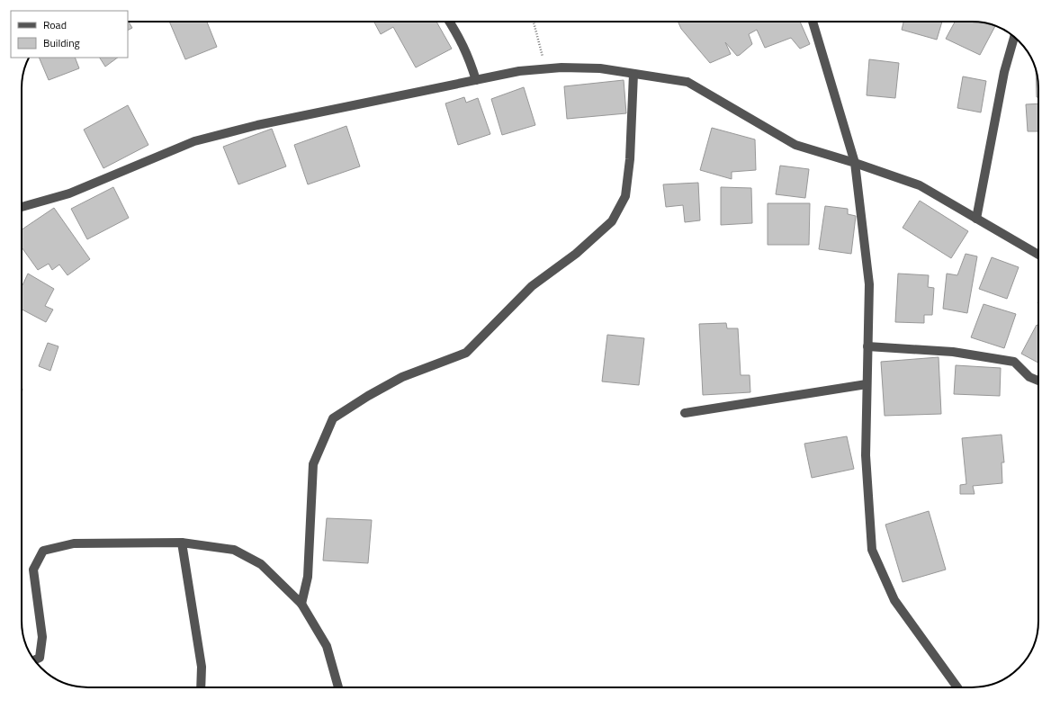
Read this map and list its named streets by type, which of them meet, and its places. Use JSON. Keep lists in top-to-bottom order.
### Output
{
  "legend": ["Road", "Building"]
}
